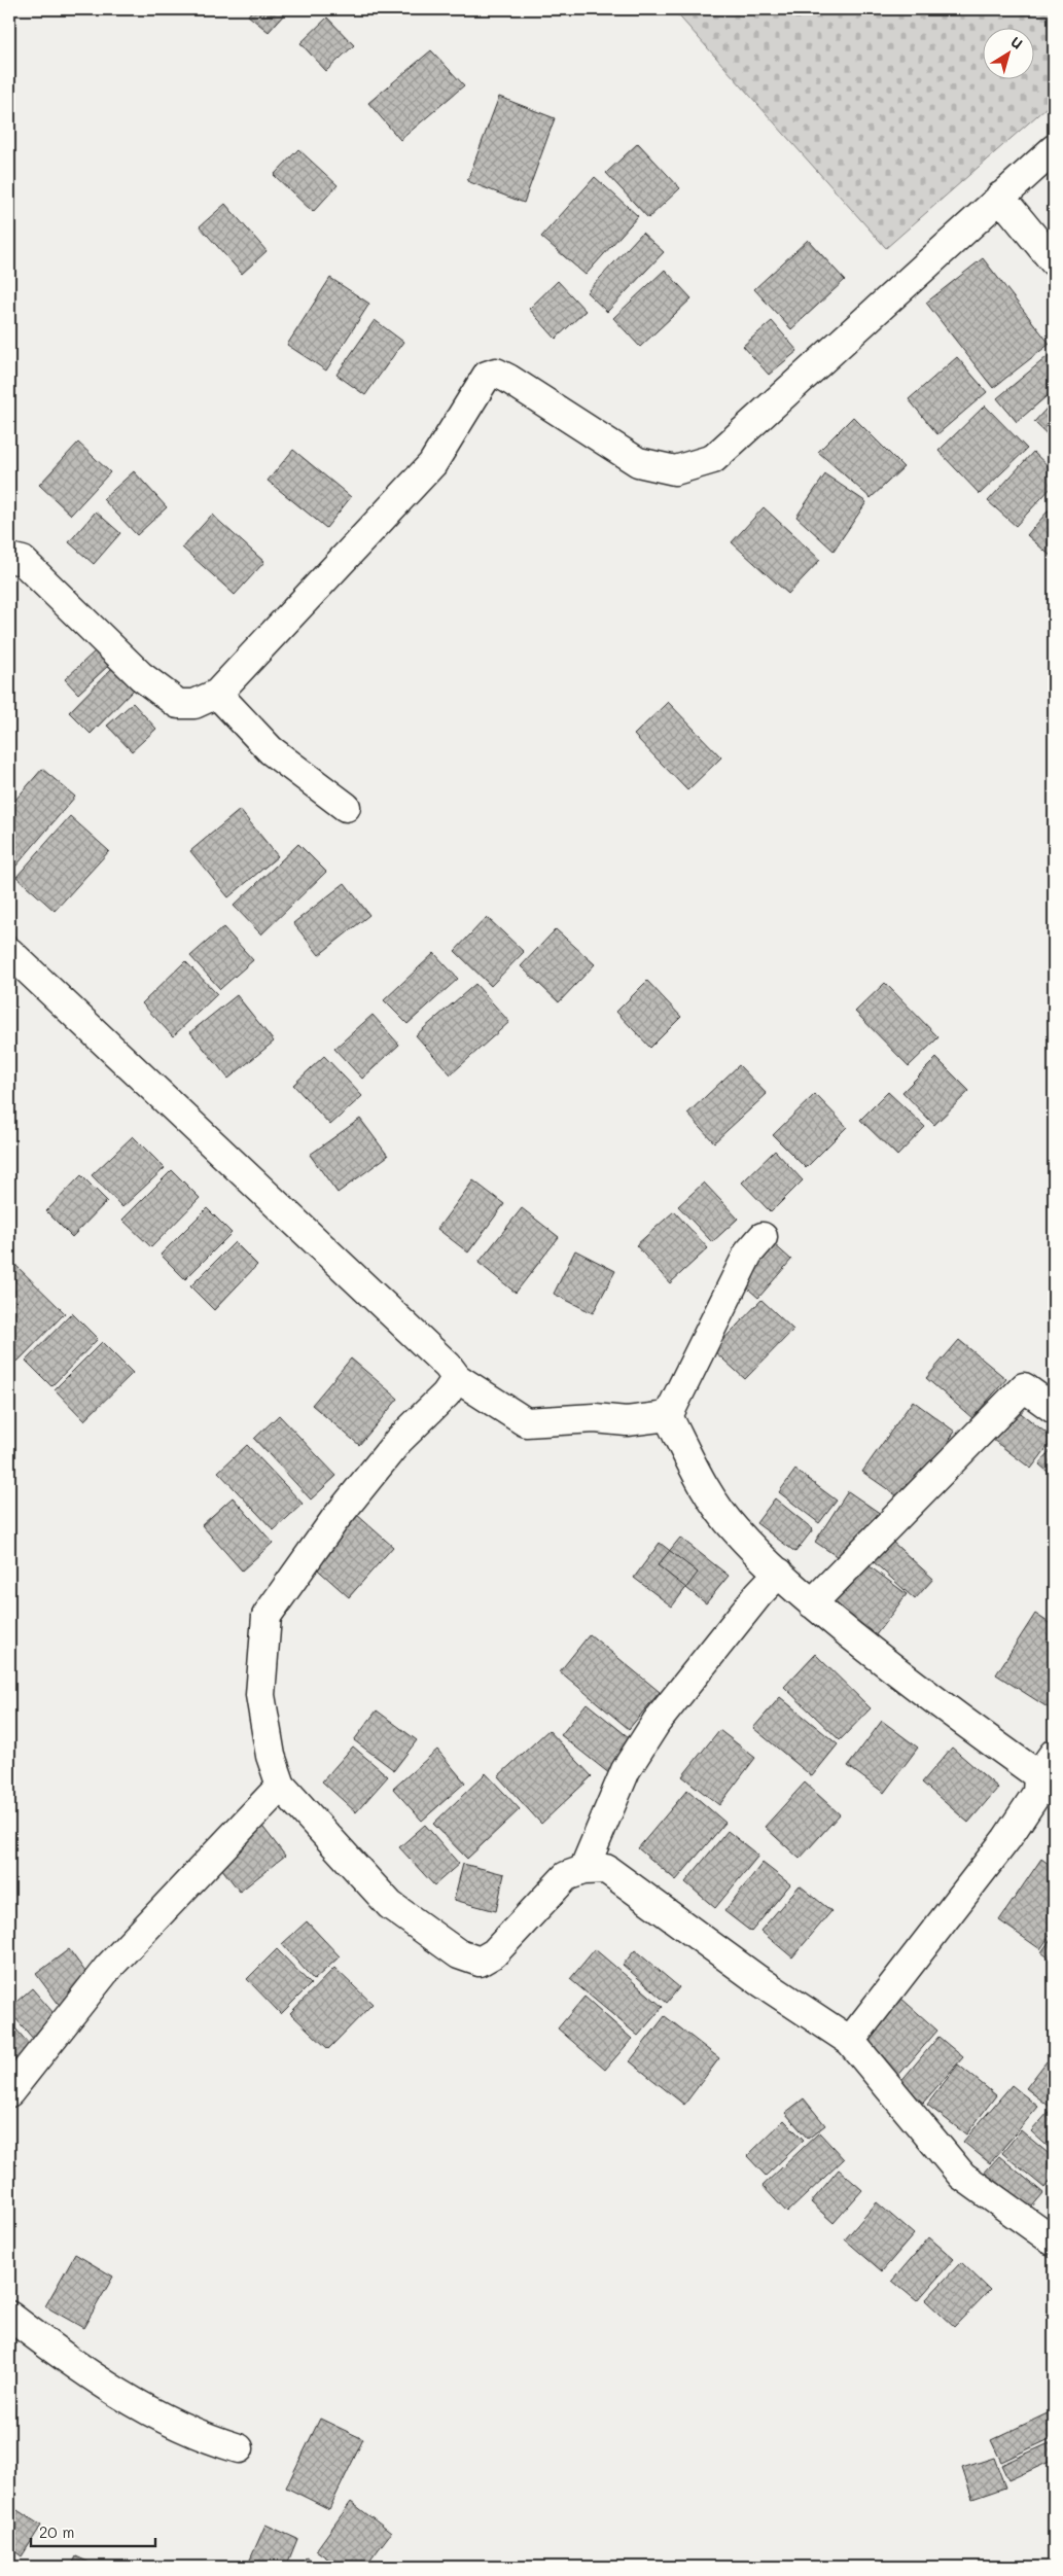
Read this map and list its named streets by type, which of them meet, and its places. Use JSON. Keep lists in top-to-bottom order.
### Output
{
  "scale_bar": "20 m",
  "north": "top right"
}
